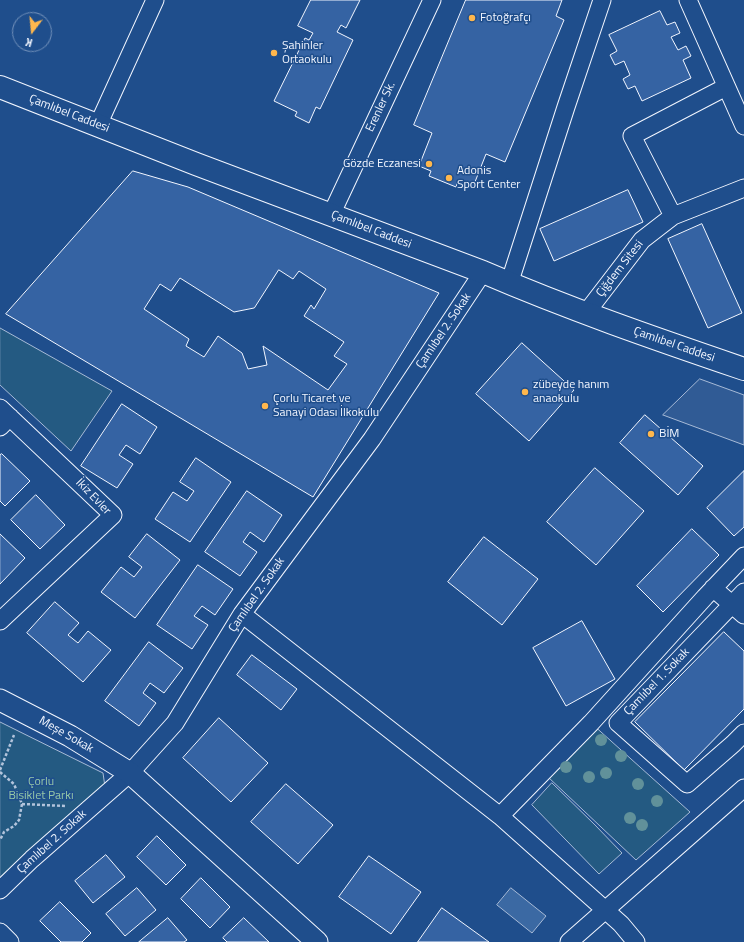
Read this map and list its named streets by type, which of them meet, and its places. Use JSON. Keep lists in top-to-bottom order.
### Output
{
  "streets": {
    "main road": ["Çamlıbel Caddesi"],
    "street": [
      "Erenler Sk.",
      "Çiğdem Sitesi",
      "Çamlıbel 2. Sokak",
      "İkiz Evler",
      "Çamlıbel 1. Sokak",
      "Meşe Sokak"
    ]
  },
  "crossings": [
    ["Erenler Sk.", "Çamlıbel Caddesi"],
    ["Çamlıbel Caddesi", "Çiğdem Sitesi"],
    ["Çamlıbel Caddesi", "Çamlıbel 2. Sokak"],
    ["Çamlıbel 2. Sokak", "Meşe Sokak"]
  ],
  "parks": ["Çorlu Bisiklet Parkı"],
  "places": [
    "Fotoğrafçı",
    "Şahinler Ortaokulu",
    "Gözde Eczanesi",
    "Adonis Sport Center",
    "zübeyde hanım anaokulu",
    "Çorlu Ticaret ve Sanayi Odası İlkokulu",
    "BİM"
  ],
  "north": "bottom"
}
